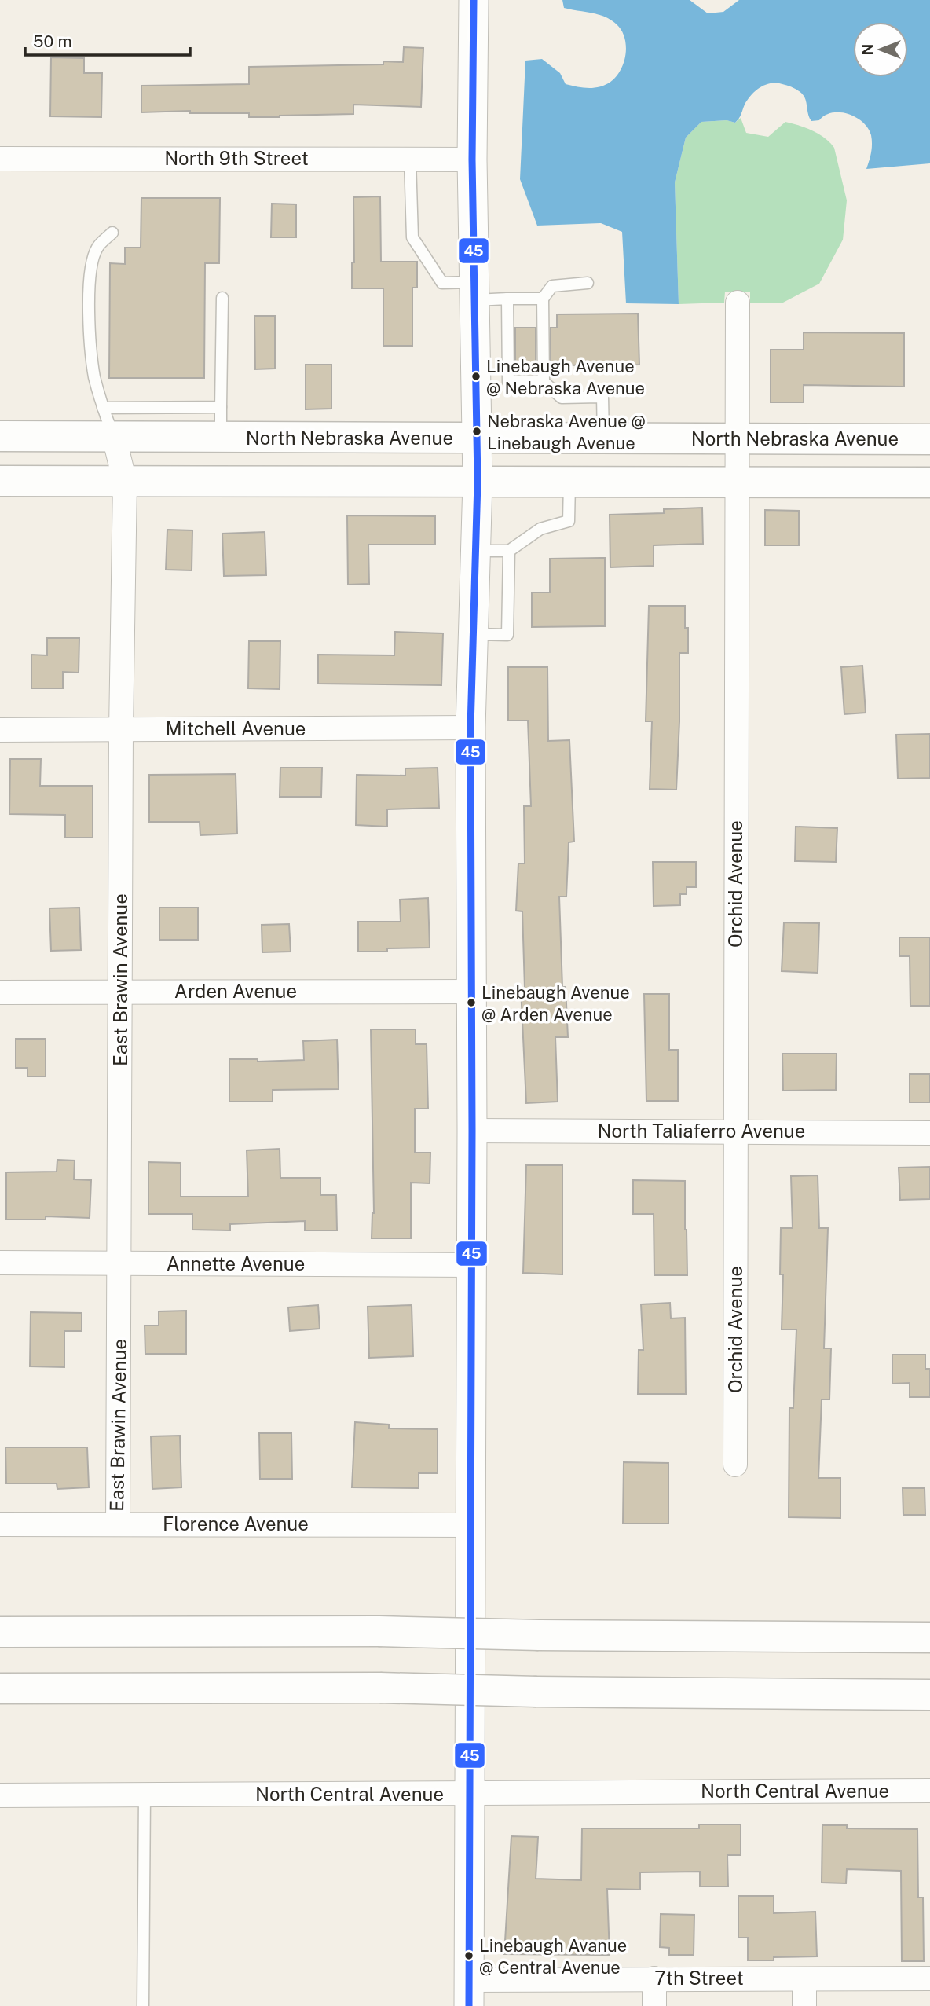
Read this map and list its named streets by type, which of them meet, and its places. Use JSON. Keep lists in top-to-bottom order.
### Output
{
  "streets": {
    "main road": ["North Nebraska Avenue"],
    "street": [
      "North 9th Street",
      "Mitchell Avenue",
      "Orchid Avenue",
      "East Brawin Avenue",
      "Arden Avenue",
      "North Taliaferro Avenue",
      "Annette Avenue",
      "Florence Avenue",
      "North Central Avenue",
      "7th Street"
    ]
  },
  "crossings": [
    ["North Nebraska Avenue", "Orchid Avenue"],
    ["North Nebraska Avenue", "East Brawin Avenue"],
    ["Mitchell Avenue", "East Brawin Avenue"],
    ["Orchid Avenue", "North Taliaferro Avenue"],
    ["East Brawin Avenue", "Arden Avenue"],
    ["East Brawin Avenue", "Annette Avenue"],
    ["East Brawin Avenue", "Florence Avenue"]
  ],
  "places": [
    "Linebaugh Avenue @ Nebraska Avenue",
    "Nebraska Avenue @ Linebaugh Avenue",
    "Linebaugh Avenue @ Arden Avenue",
    "Linebaugh Avanue @ Central Avenue"
  ],
  "lines": ["transit line 45"],
  "scale_bar": "50 m",
  "north": "left"
}
